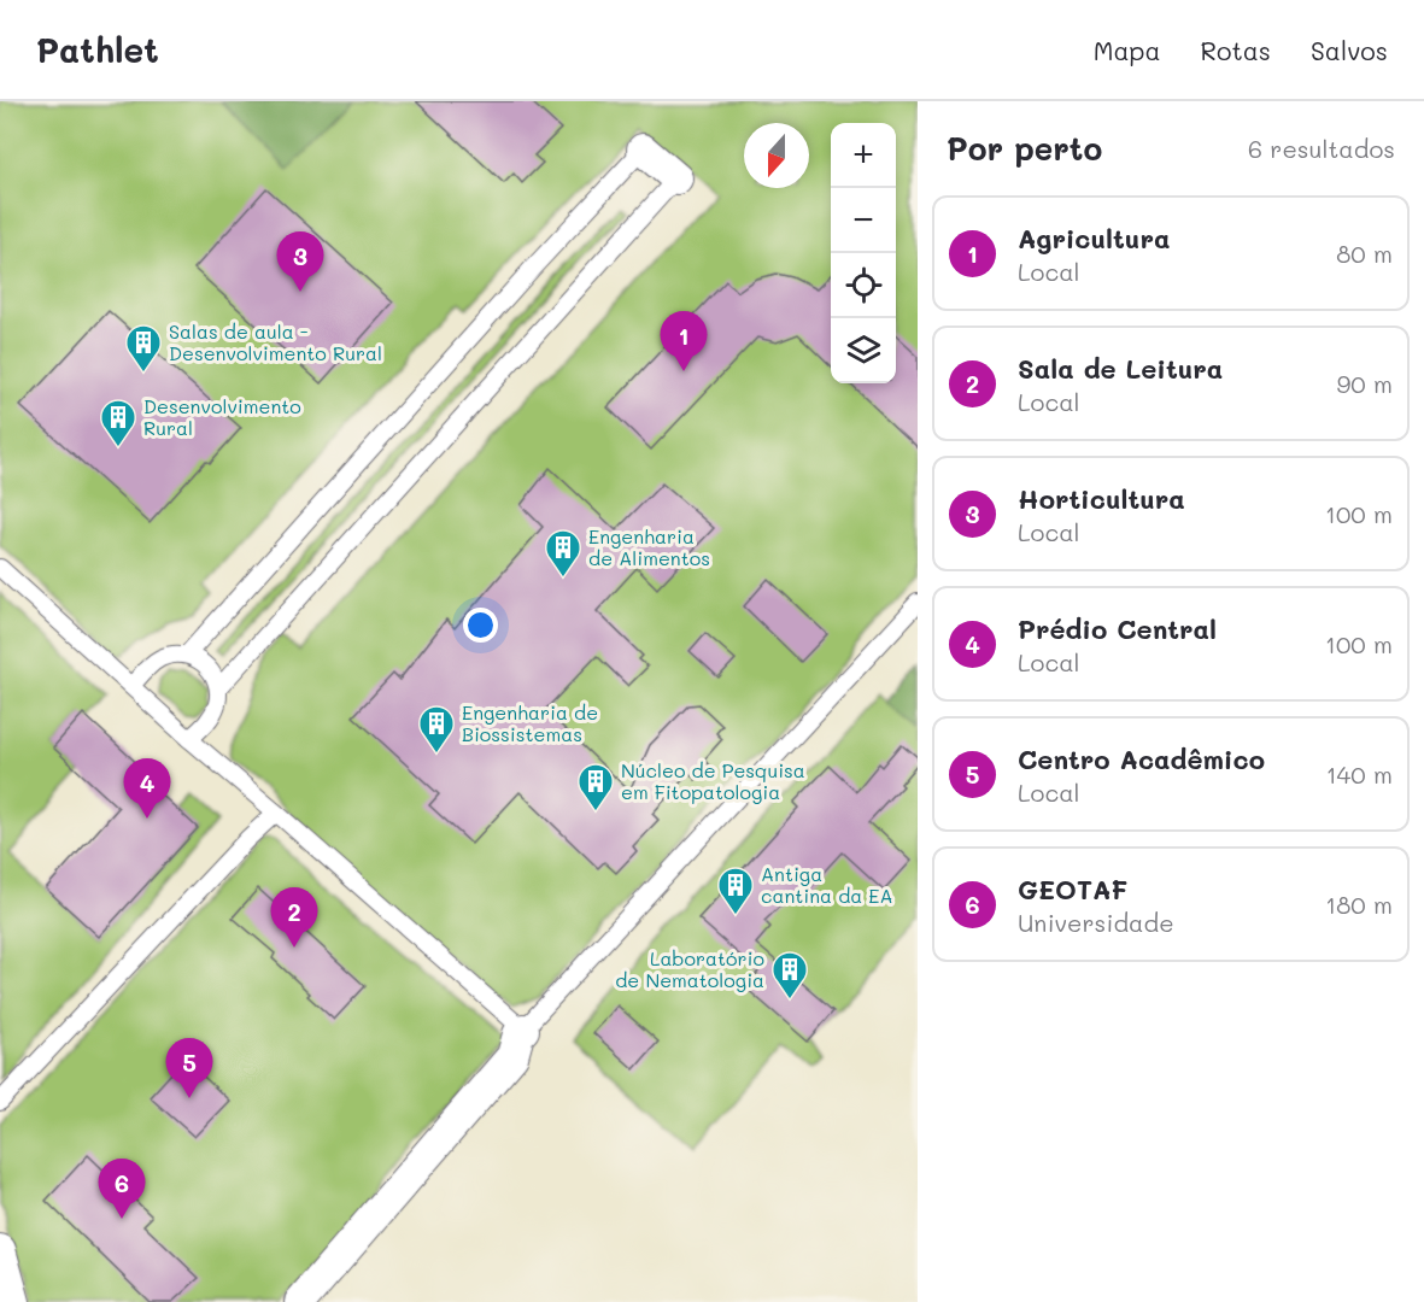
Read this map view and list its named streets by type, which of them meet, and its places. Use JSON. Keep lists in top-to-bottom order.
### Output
{
  "places": {
    "building": [
      "Salas de aula - Desenvolvimento Rural",
      "Desenvolvimento Rural",
      "Engenharia de Alimentos",
      "Engenharia de Biossistemas",
      "Núcleo de Pesquisa em Fitopatologia",
      "Antiga cantina da EA",
      "Laboratório de Nematologia"
    ]
  },
  "north": "bottom",
  "page": {
    "header": "Pathlet",
    "nav": ["Mapa", "Rotas", "Salvos"],
    "heading": ["Por perto", "6 resultados"],
    "map_buttons": ["+", "−"],
    "list": [
      {
        "mark": "1",
        "name": "Agricultura",
        "note": "Local",
        "value": "80 m"
      },
      {
        "mark": "2",
        "name": "Sala de Leitura",
        "note": "Local",
        "value": "90 m"
      },
      {
        "mark": "3",
        "name": "Horticultura",
        "note": "Local",
        "value": "100 m"
      },
      {
        "mark": "4",
        "name": "Prédio Central",
        "note": "Local",
        "value": "100 m"
      },
      {
        "mark": "5",
        "name": "Centro Acadêmico",
        "note": "Local",
        "value": "140 m"
      },
      {
        "mark": "6",
        "name": "GEOTAF",
        "note": "Universidade",
        "value": "180 m"
      }
    ],
    "pins": [
      "3",
      "1",
      "4",
      "2",
      "5",
      "6"
    ]
  }
}
